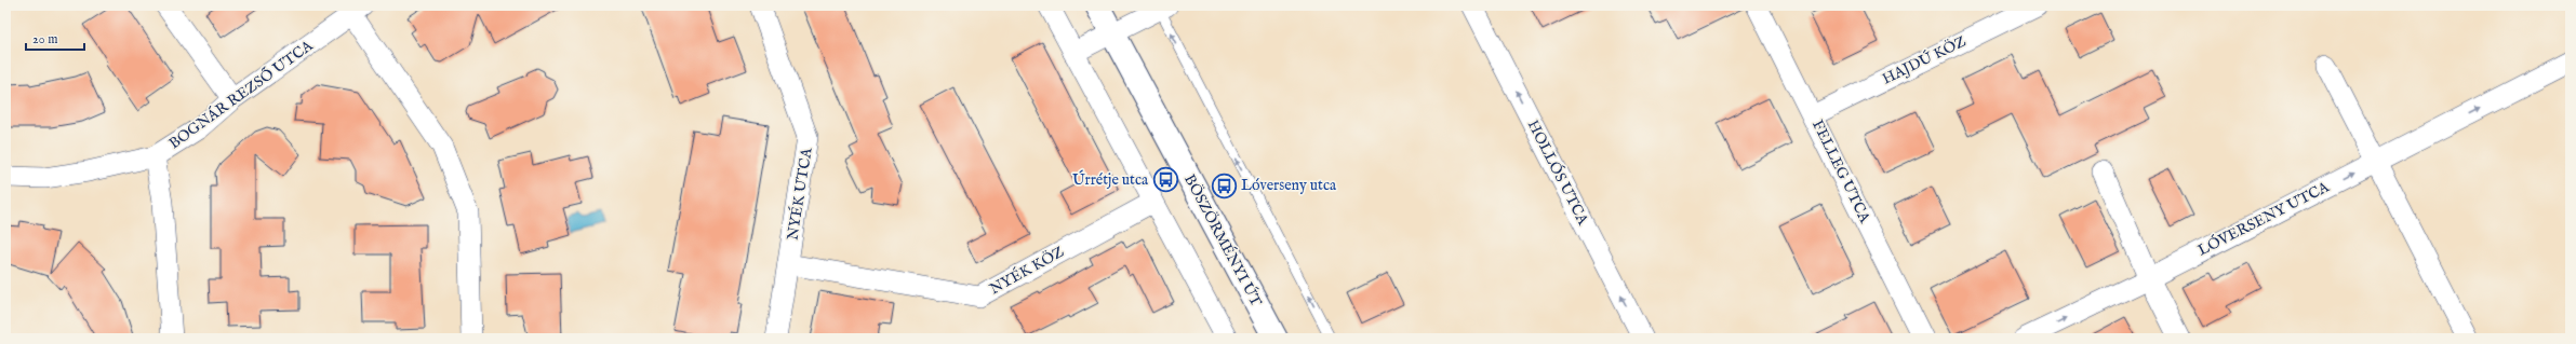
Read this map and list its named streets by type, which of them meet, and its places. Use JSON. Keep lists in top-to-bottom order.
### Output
{
  "streets": {
    "main road": ["BÖSZÖRMÉNYI ÚT"],
    "street": [
      "HAJDÚ KÖZ",
      "BOGNÁR REZSŐ UTCA",
      "FELLEG UTCA",
      "HOLLÓS UTCA",
      "NYÉK UTCA",
      "LÓVERSENY UTCA",
      "NYÉK KÖZ"
    ]
  },
  "crossings": [
    ["HAJDÚ KÖZ", "FELLEG UTCA"],
    ["NYÉK UTCA", "NYÉK KÖZ"]
  ],
  "one_way": ["HOLLÓS UTCA", "LÓVERSENY UTCA"],
  "places": {
    "bus stop": ["Úrrétje utca", "Lóverseny utca"]
  },
  "scale_bar": "20 m"
}
